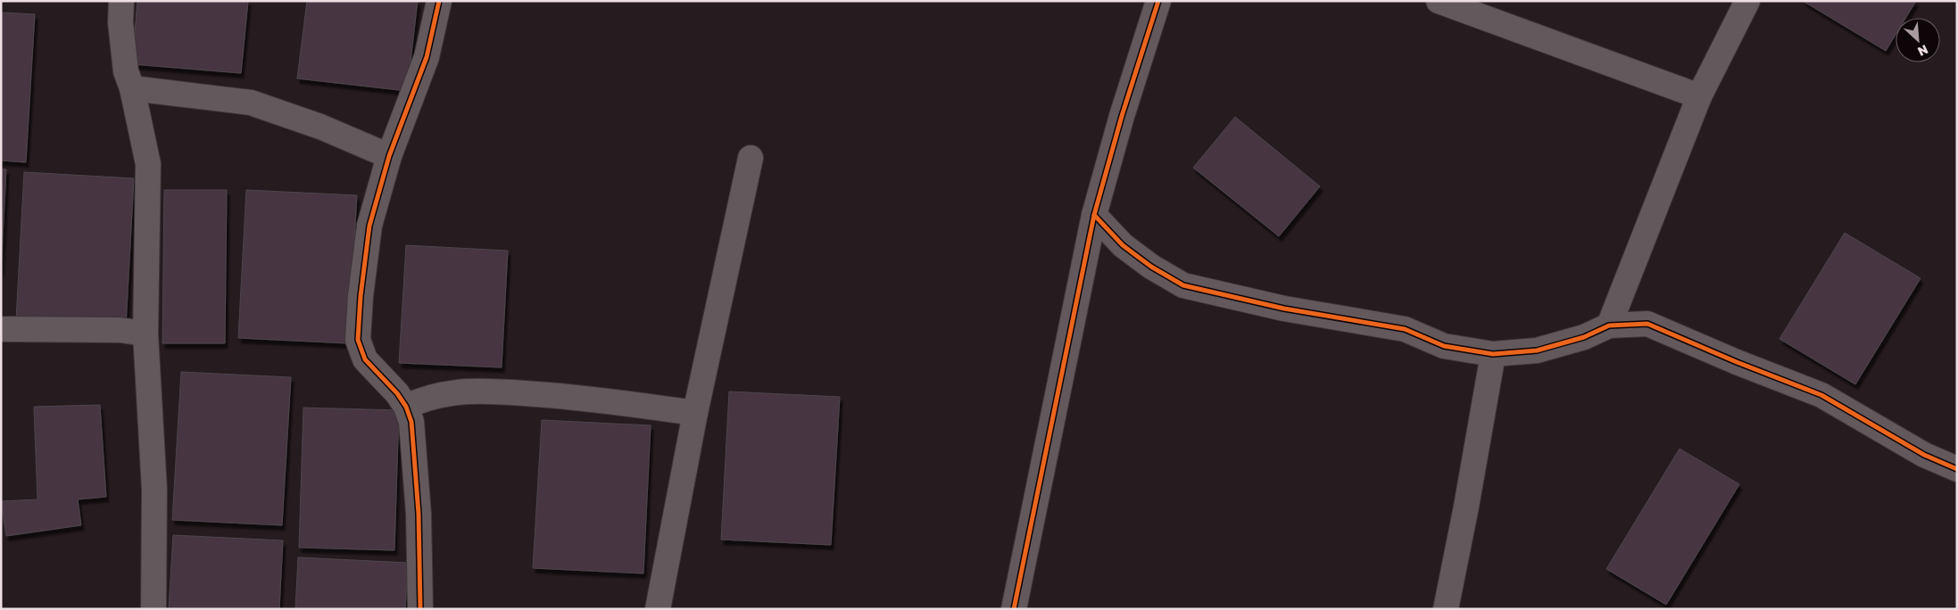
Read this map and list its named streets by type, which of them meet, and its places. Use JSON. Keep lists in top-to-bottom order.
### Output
{
  "north": "bottom right"
}
